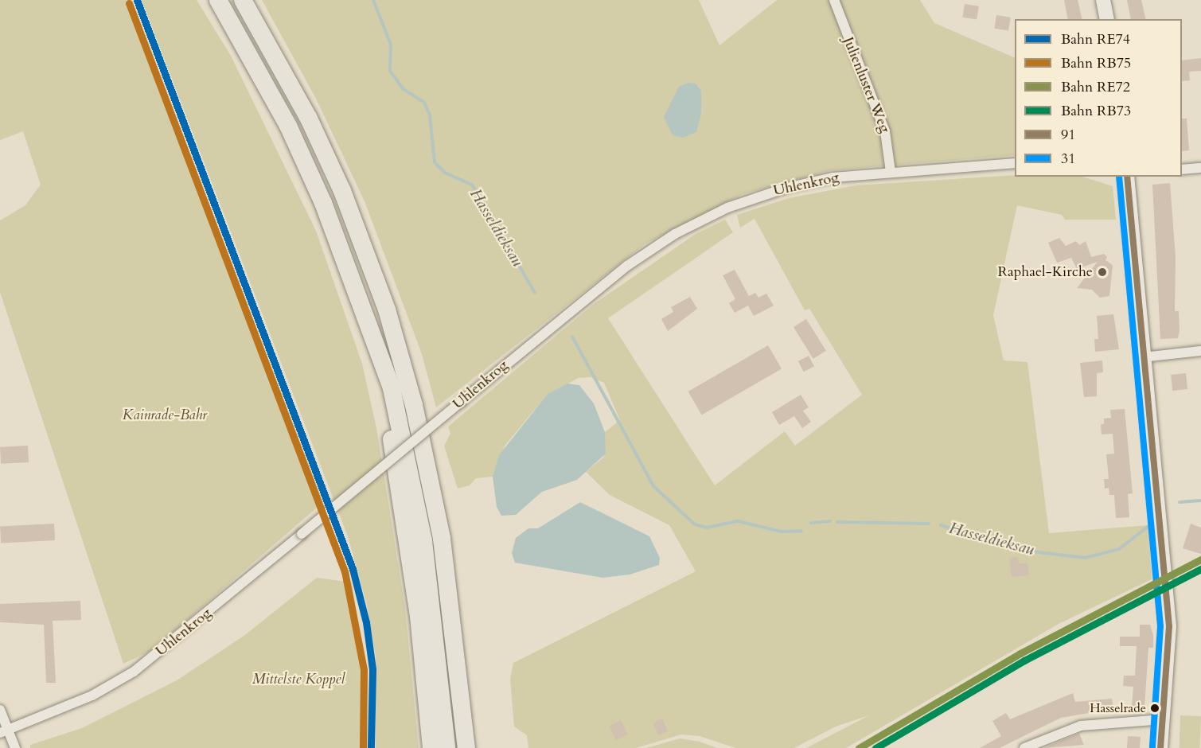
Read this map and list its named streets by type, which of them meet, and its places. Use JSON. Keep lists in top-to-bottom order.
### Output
{
  "streets": {
    "street": ["Julienluster Weg", "Uhlenkrog"]
  },
  "crossings": [
    ["Julienluster Weg", "Uhlenkrog"]
  ],
  "water": ["Hasseldieksau"],
  "parks": ["Kainrade-Bahr", "Mittelste Koppel"],
  "places": ["Raphael-Kirche", "Hasselrade"],
  "lines": [
    "rail line RE74",
    "rail line RB75",
    "transit line 91",
    "transit line 31",
    "rail line RE72",
    "rail line RB73"
  ],
  "legend": [
    "Bahn RE74",
    "Bahn RB75",
    "Bahn RE72",
    "Bahn RB73",
    "91",
    "31"
  ]
}
